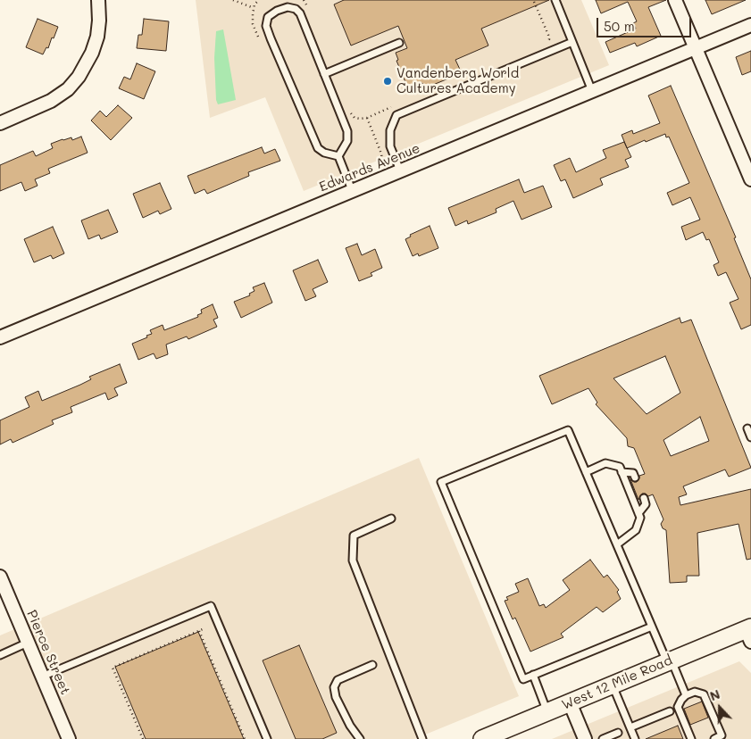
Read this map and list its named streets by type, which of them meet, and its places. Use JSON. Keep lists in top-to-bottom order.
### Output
{
  "streets": {
    "main road": ["West 12 Mile Road"],
    "street": ["Edwards Avenue", "Pierce Street"]
  },
  "places": ["Vandenberg World Cultures Academy"],
  "scale_bar": "50 m",
  "north": "top"
}
